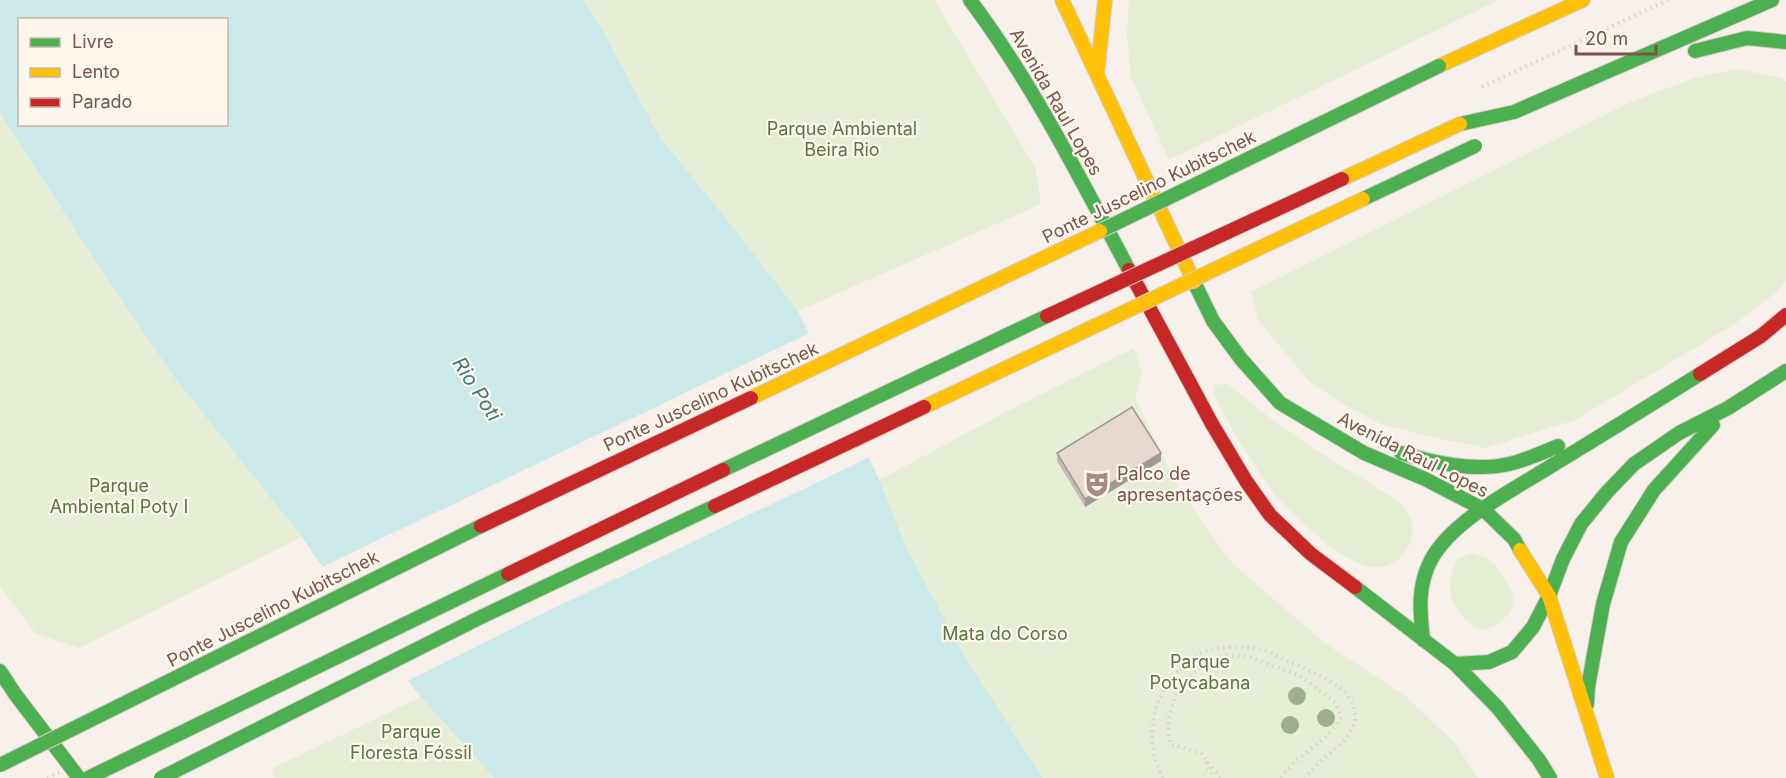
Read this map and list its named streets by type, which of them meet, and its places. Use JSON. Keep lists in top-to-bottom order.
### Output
{
  "streets": {
    "main road": ["Avenida Raul Lopes", "Ponte Juscelino Kubitschek"]
  },
  "water": ["Rio Poti"],
  "parks": [
    "Parque Ambiental Beira Rio",
    "Parque Ambiental Poty I",
    "Mata do Corso",
    "Parque Potycabana",
    "Parque Floresta Fóssil"
  ],
  "places": {
    "theatre": ["Palco de apresentações"]
  },
  "legend": ["Livre", "Lento", "Parado"],
  "scale_bar": "20 m"
}
